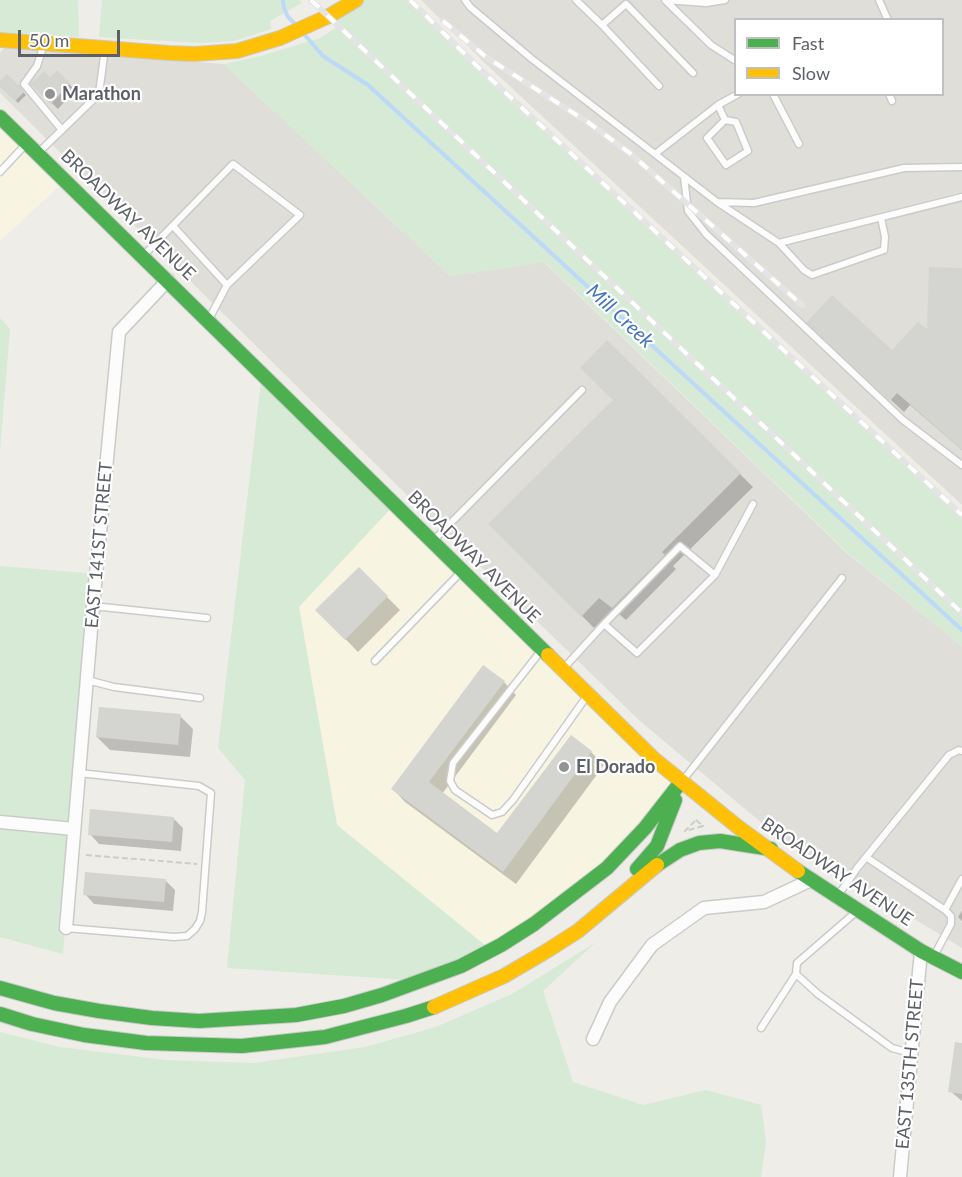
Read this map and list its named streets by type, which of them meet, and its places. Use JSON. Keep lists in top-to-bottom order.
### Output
{
  "streets": {
    "main road": ["BROADWAY AVENUE"],
    "street": ["EAST 141ST STREET", "EAST 135TH STREET"]
  },
  "crossings": [
    ["BROADWAY AVENUE", "EAST 141ST STREET"],
    ["BROADWAY AVENUE", "EAST 135TH STREET"]
  ],
  "water": ["Mill Creek"],
  "places": ["Marathon", "El Dorado"],
  "legend": ["Fast", "Slow"],
  "scale_bar": "50 m"
}
